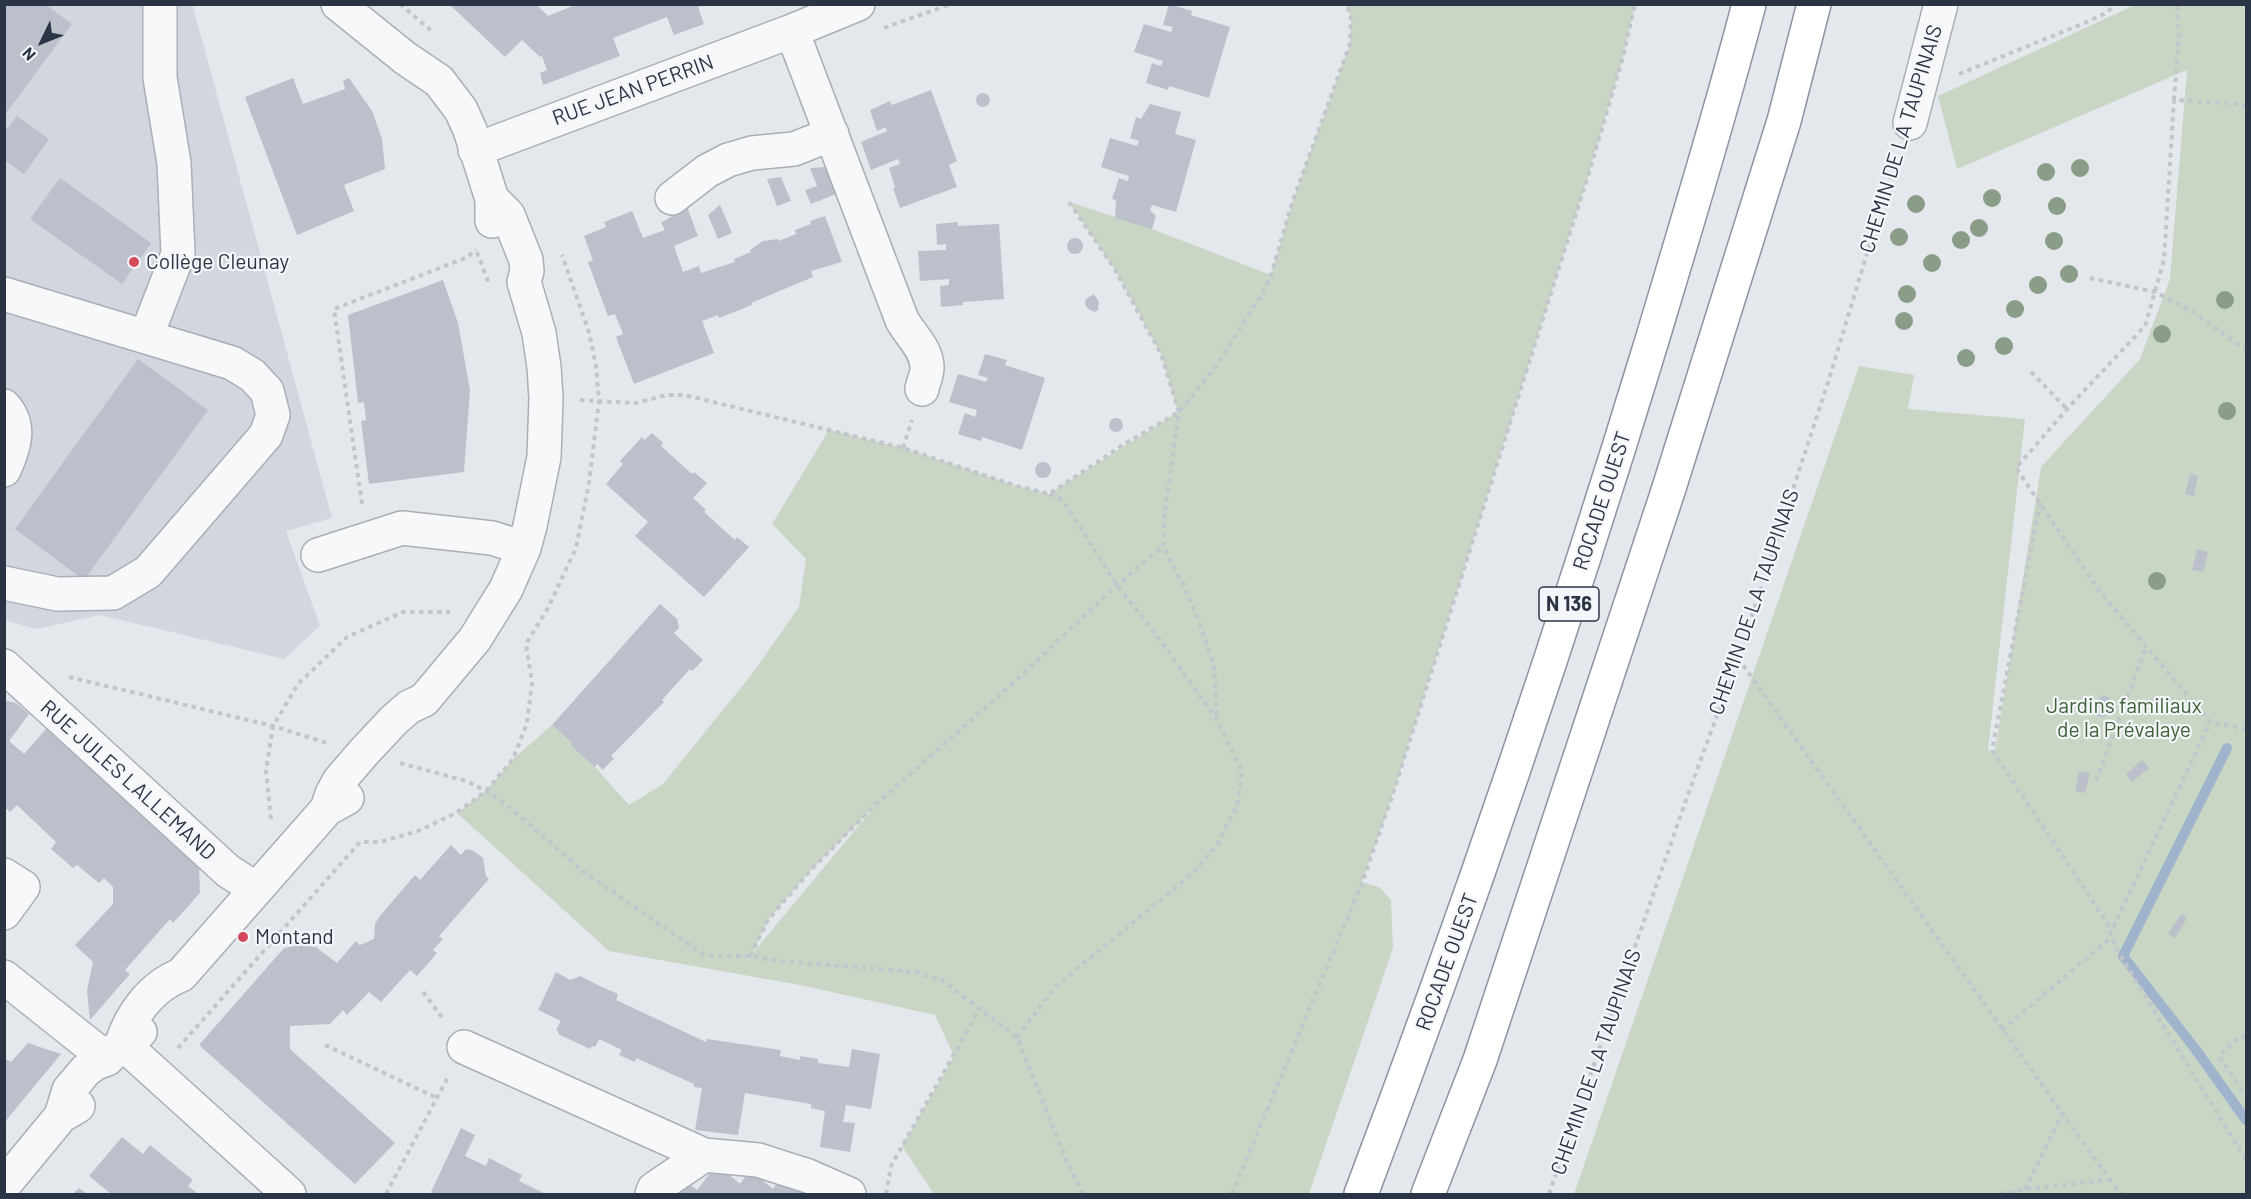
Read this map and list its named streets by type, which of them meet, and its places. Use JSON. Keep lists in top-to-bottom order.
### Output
{
  "streets": {
    "highway": ["ROCADE OUEST", "N 136"],
    "street": ["RUE JEAN PERRIN", "CHEMIN DE LA TAUPINAIS", "RUE JULES LALLEMAND"]
  },
  "parks": ["Jardins familiaux de la Prévalaye"],
  "places": ["Collège Cleunay", "Montand"],
  "north": "bottom left"
}
